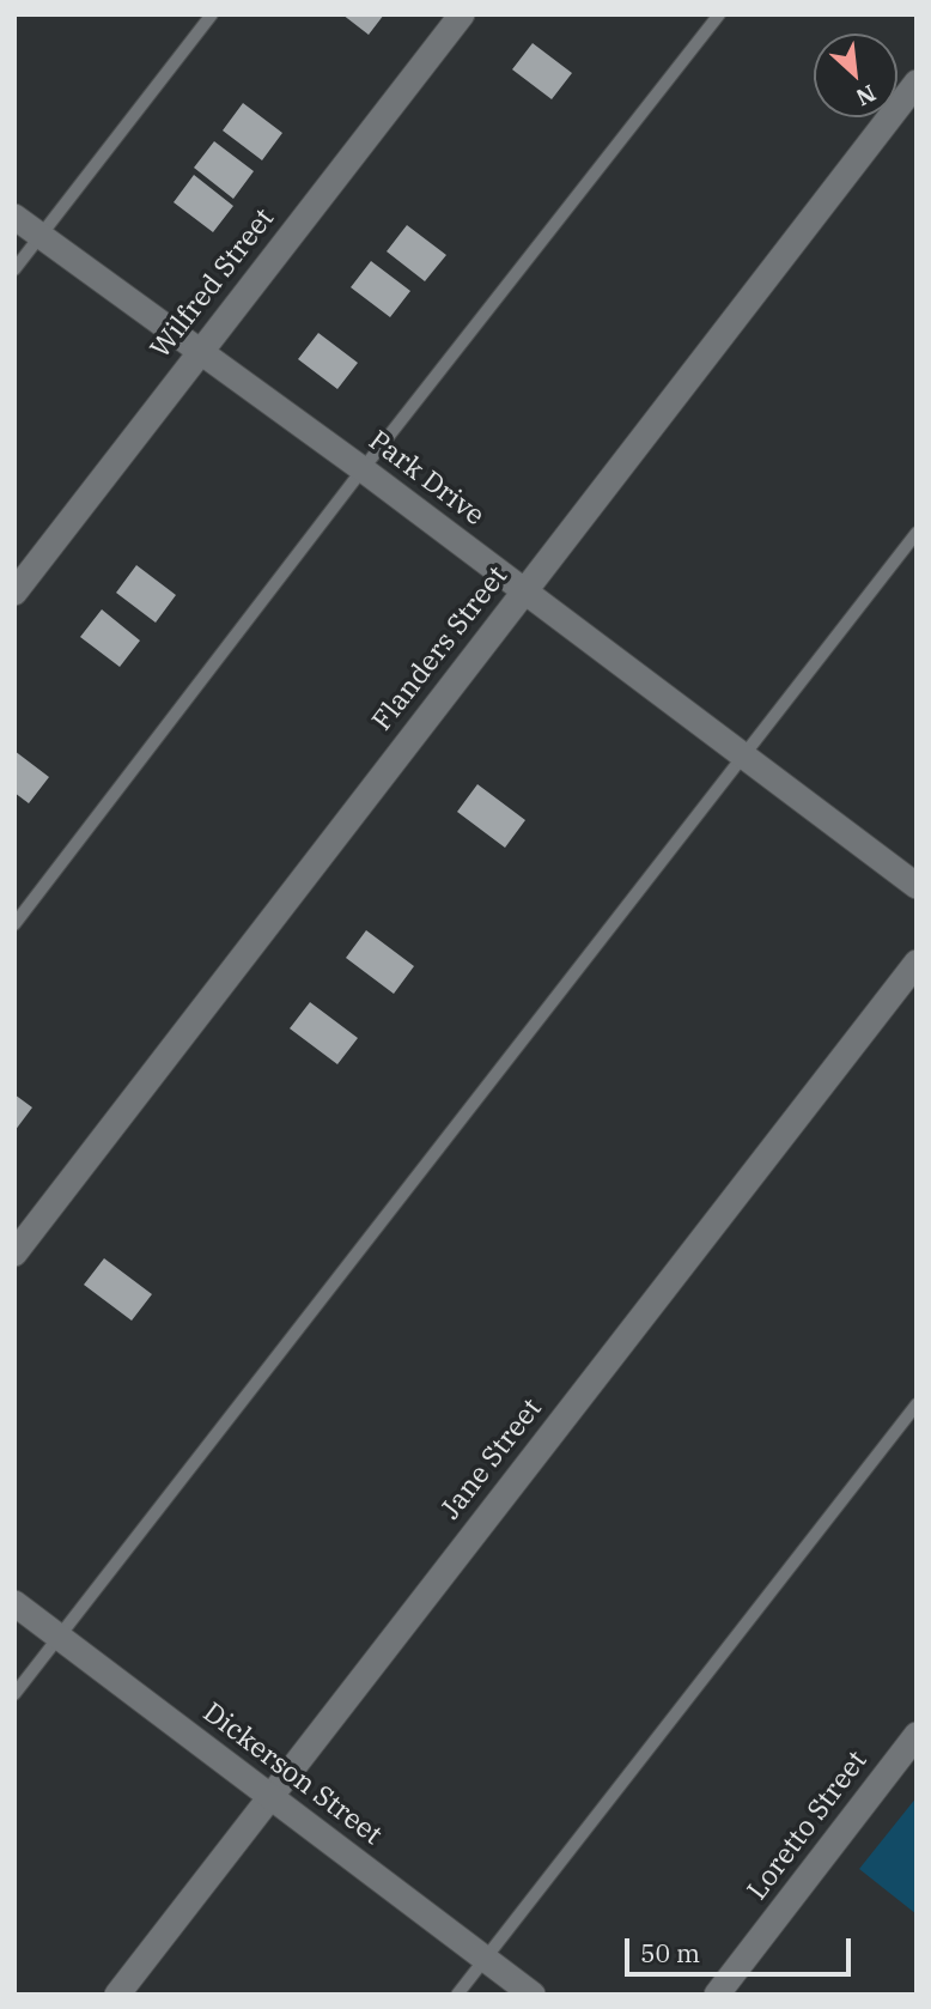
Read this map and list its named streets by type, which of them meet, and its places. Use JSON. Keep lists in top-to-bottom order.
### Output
{
  "streets": {
    "street": [
      "Wilfred Street",
      "Park Drive",
      "Flanders Street",
      "Jane Street",
      "Dickerson Street",
      "Loretto Street"
    ]
  },
  "crossings": [
    ["Wilfred Street", "Park Drive"],
    ["Park Drive", "Flanders Street"],
    ["Jane Street", "Dickerson Street"]
  ],
  "scale_bar": "50 m",
  "north": "bottom right"
}
